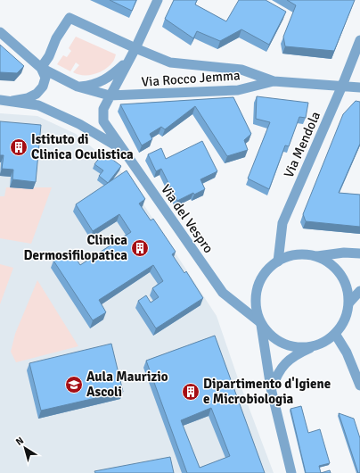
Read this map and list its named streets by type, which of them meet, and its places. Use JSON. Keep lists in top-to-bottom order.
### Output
{
  "streets": {
    "street": ["Via Rocco Jemma", "Via Mendola", "Via del Vespro"]
  },
  "crossings": [
    ["Via Rocco Jemma", "Via Mendola"],
    ["Via Rocco Jemma", "Via del Vespro"],
    ["Via Mendola", "Via del Vespro"]
  ],
  "places": {
    "building": ["Istituto di Clinica Oculistica", "Clinica Dermosifilopatica", "Dipartimento d'Igiene e Microbiologia"],
    "school or university": ["Aula Maurizio Ascoli"]
  },
  "north": "top left"
}
